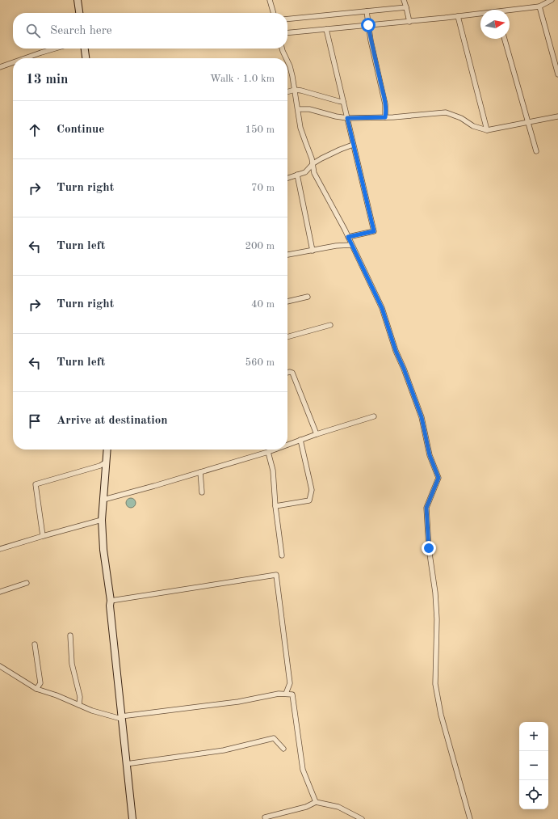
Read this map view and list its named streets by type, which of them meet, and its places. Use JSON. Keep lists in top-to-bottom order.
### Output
{
  "north": "right",
  "page": {
    "search": "Search here",
    "heading": ["13 min", "Walk · 1.0 km"],
    "list": [
      ["Continue", "150 m"],
      ["Turn right", "70 m"],
      ["Turn left", "200 m"],
      ["Turn right", "40 m"],
      ["Turn left", "560 m"],
      "Arrive at destination"
    ],
    "map_buttons": ["+", "−"]
  }
}
